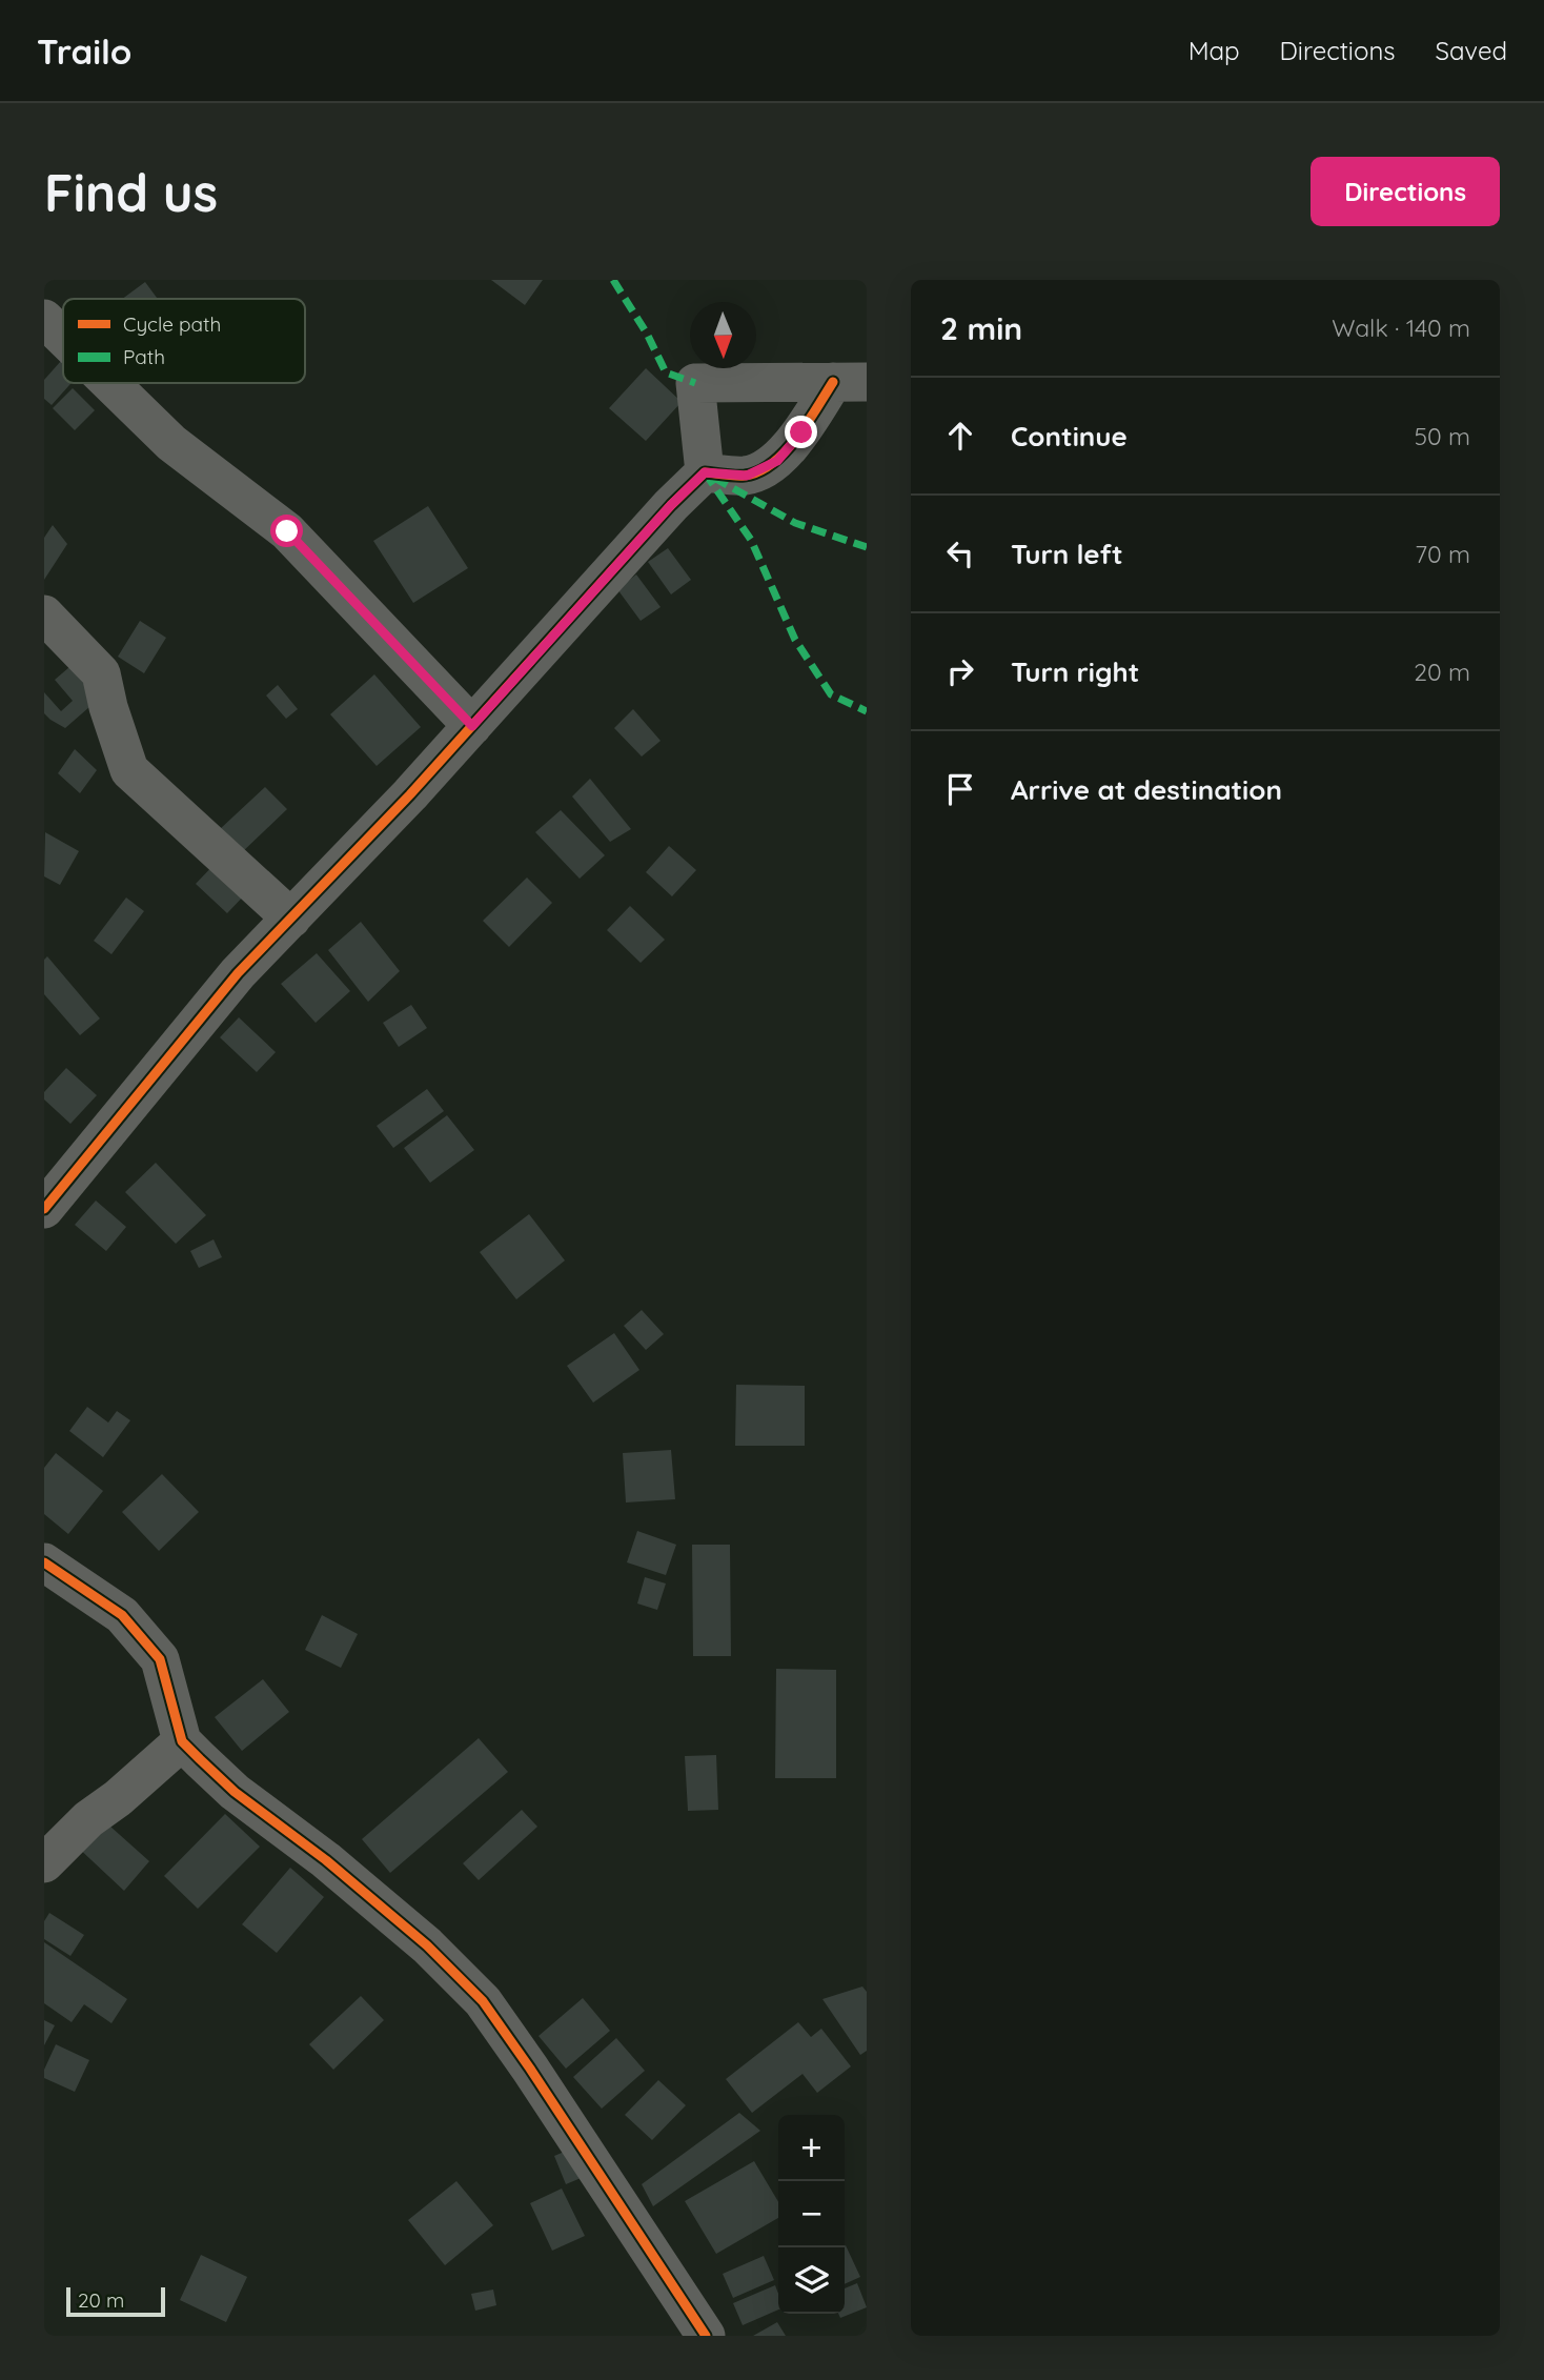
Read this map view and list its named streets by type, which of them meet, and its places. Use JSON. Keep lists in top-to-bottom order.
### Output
{
  "legend": ["Cycle path", "Path"],
  "scale_bar": "20 m",
  "north": "bottom",
  "page": {
    "header": "Trailo",
    "nav": ["Map", "Directions", "Saved"],
    "buttons": "Directions",
    "title": "Find us",
    "heading": ["2 min", "Walk · 140 m"],
    "list": [
      ["Continue", "50 m"],
      ["Turn left", "70 m"],
      ["Turn right", "20 m"],
      "Arrive at destination"
    ],
    "map_buttons": ["+", "−"],
    "scale": "20 m"
  }
}
